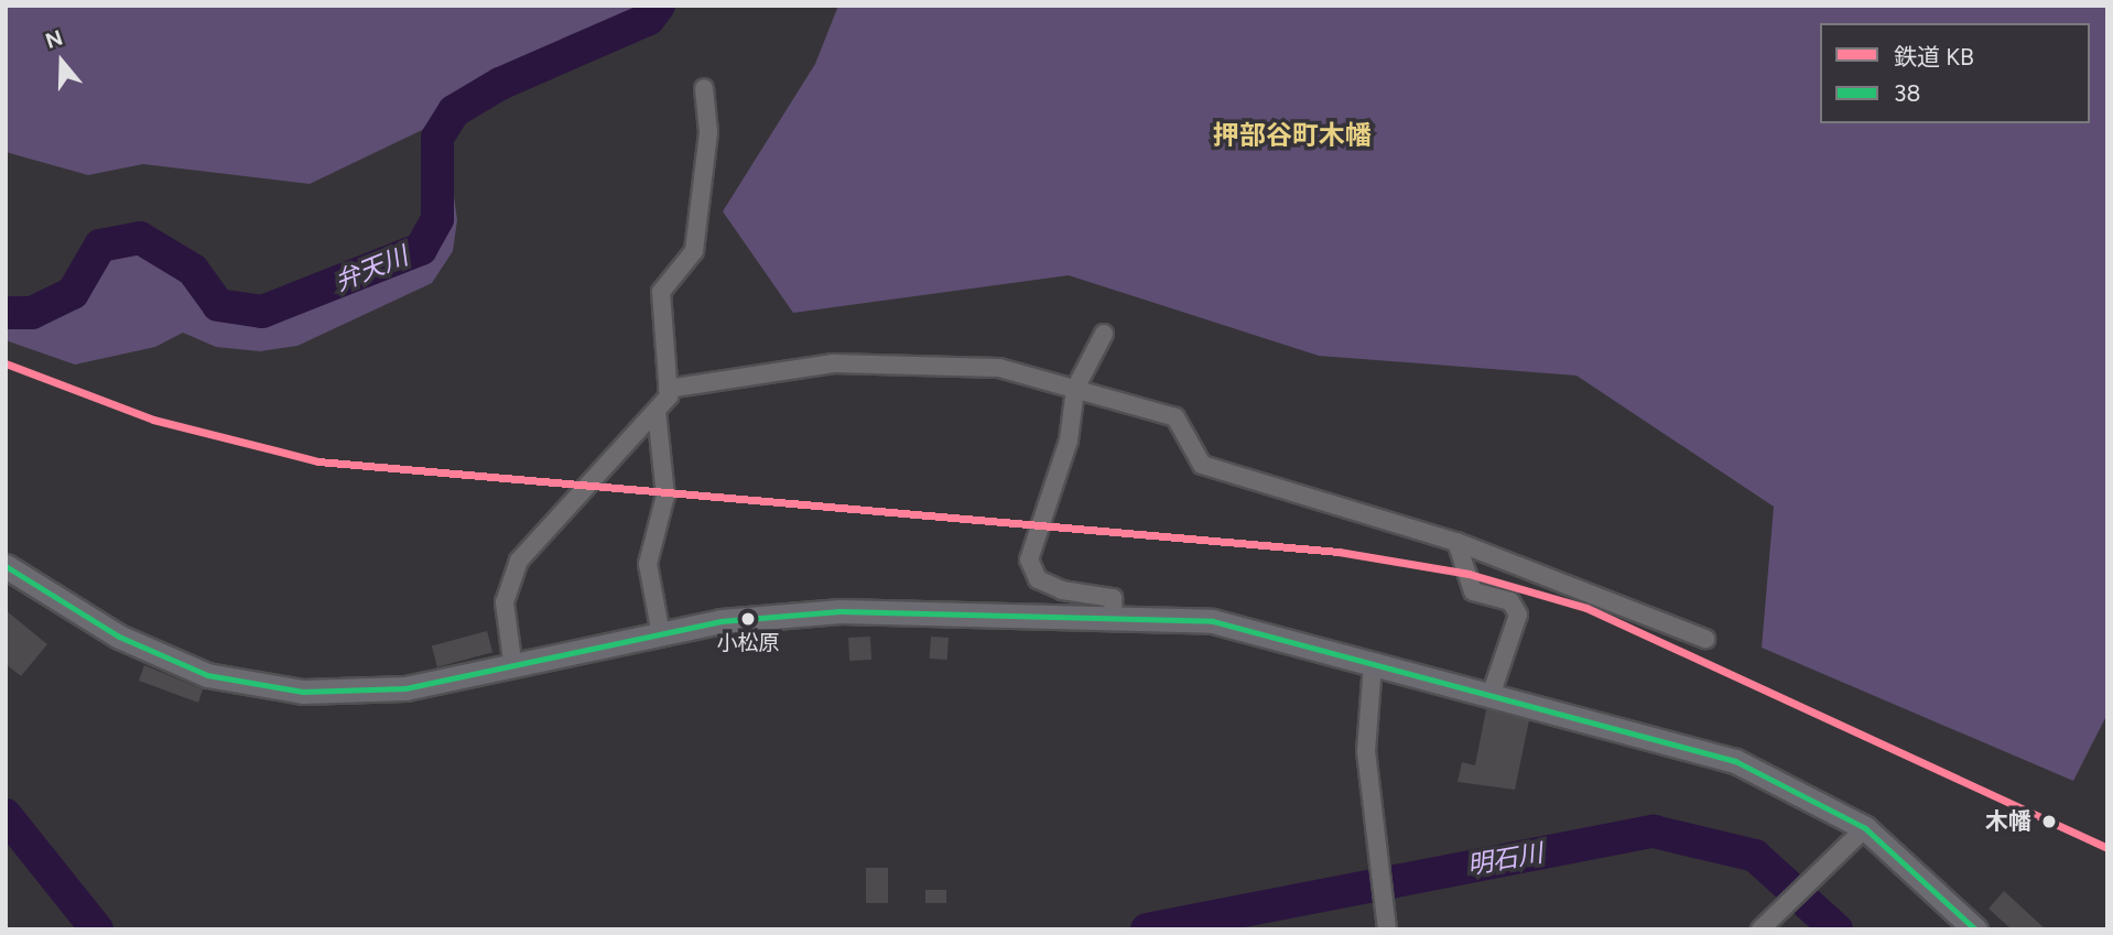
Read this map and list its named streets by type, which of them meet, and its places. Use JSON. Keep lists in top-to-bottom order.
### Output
{
  "districts": ["押部谷町木幡"],
  "water": ["弁天川", "明石川"],
  "places": ["小松原", "木幡"],
  "lines": ["rail line KB", "transit line 38"],
  "legend": ["鉄道 KB", "38"],
  "north": "top"
}
